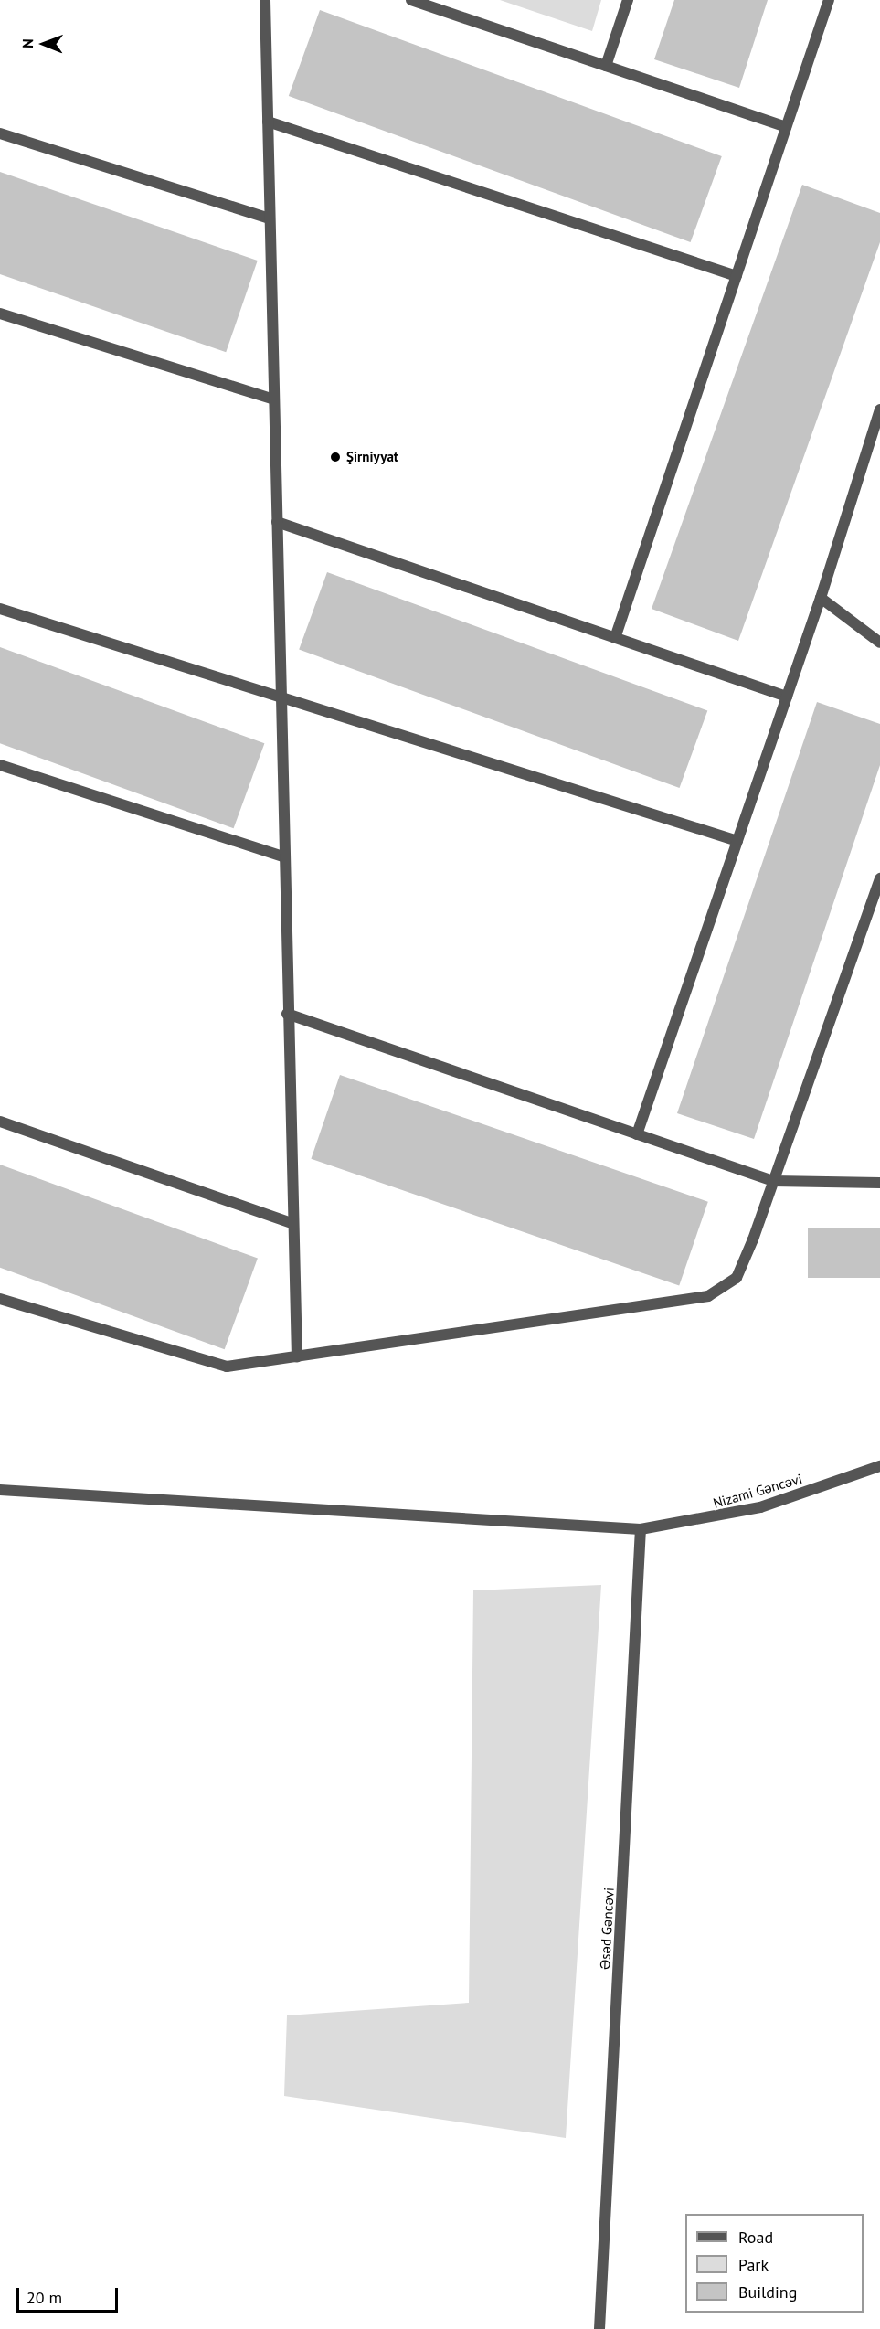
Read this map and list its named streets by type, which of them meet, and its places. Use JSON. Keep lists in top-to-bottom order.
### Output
{
  "streets": {
    "street": ["Nizami Gəncəvi", "Əsəd Gəncəvi"]
  },
  "crossings": [
    ["Nizami Gəncəvi", "Əsəd Gəncəvi"]
  ],
  "places": ["Şirniyyat"],
  "legend": ["Road", "Park", "Building"],
  "scale_bar": "20 m",
  "north": "left"
}
